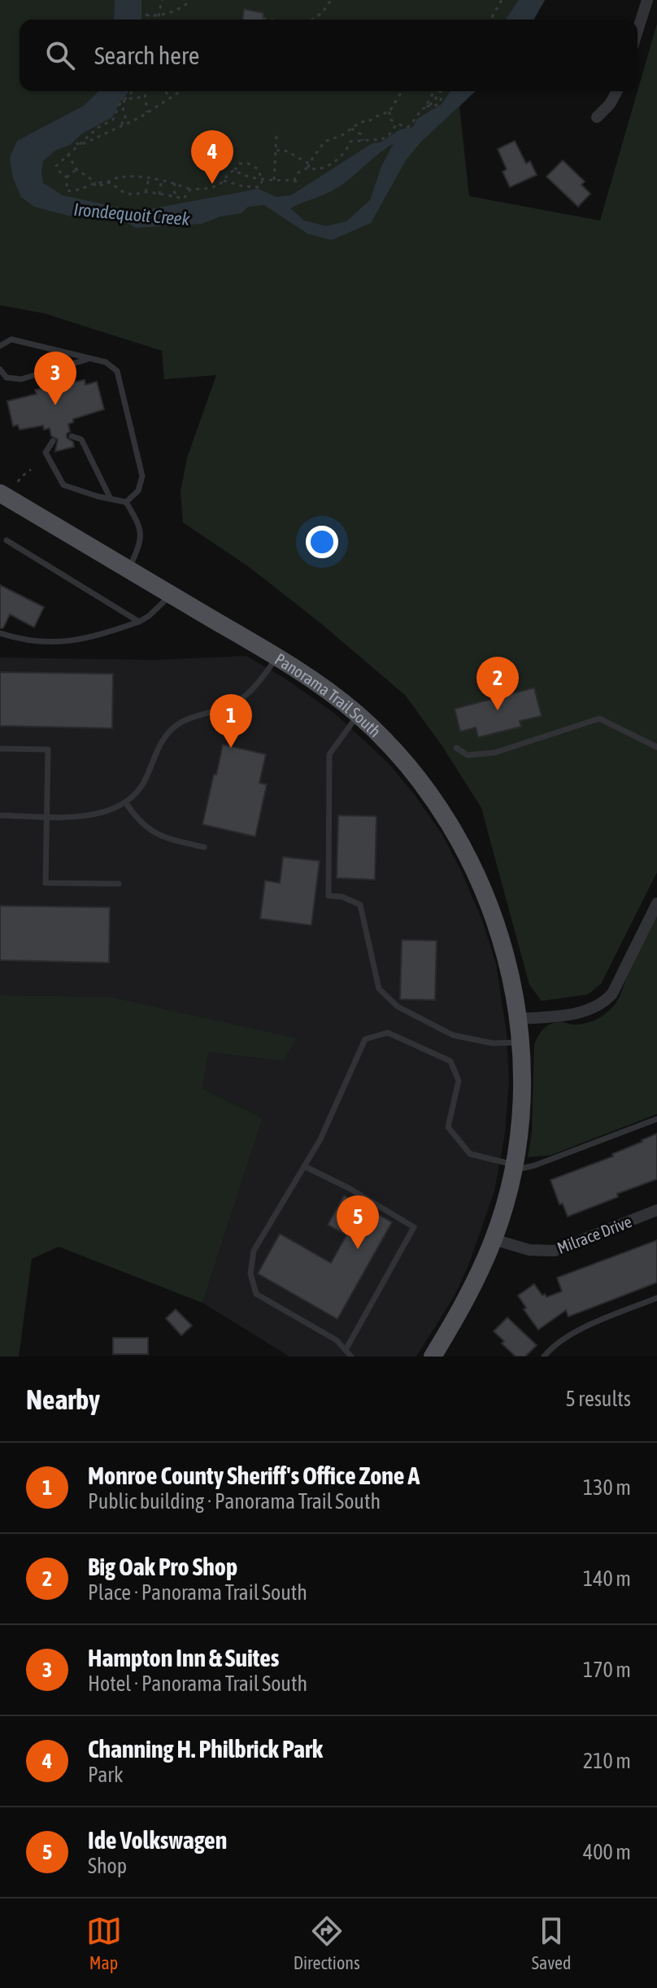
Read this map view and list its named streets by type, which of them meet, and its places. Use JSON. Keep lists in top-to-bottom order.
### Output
{
  "streets": {
    "main road": ["Panorama Trail South"],
    "street": ["Milrace Drive"]
  },
  "crossings": [
    ["Panorama Trail South", "Milrace Drive"]
  ],
  "water": ["Irondequoit Creek"],
  "page": {
    "search": "Search here",
    "pins": [
      "4",
      "3",
      "2",
      "1",
      "5"
    ],
    "heading": ["Nearby", "5 results"],
    "list": [
      {
        "mark": "1",
        "name": "Monroe County Sheriff's Office Zone A",
        "note": "Public building · Panorama Trail South",
        "value": "130 m"
      },
      {
        "mark": "2",
        "name": "Big Oak Pro Shop",
        "note": "Place · Panorama Trail South",
        "value": "140 m"
      },
      {
        "mark": "3",
        "name": "Hampton Inn & Suites",
        "note": "Hotel · Panorama Trail South",
        "value": "170 m"
      },
      {
        "mark": "4",
        "name": "Channing H. Philbrick Park",
        "note": "Park",
        "value": "210 m"
      },
      {
        "mark": "5",
        "name": "Ide Volkswagen",
        "note": "Shop",
        "value": "400 m"
      }
    ],
    "nav": ["Map", "Directions", "Saved"]
  }
}
